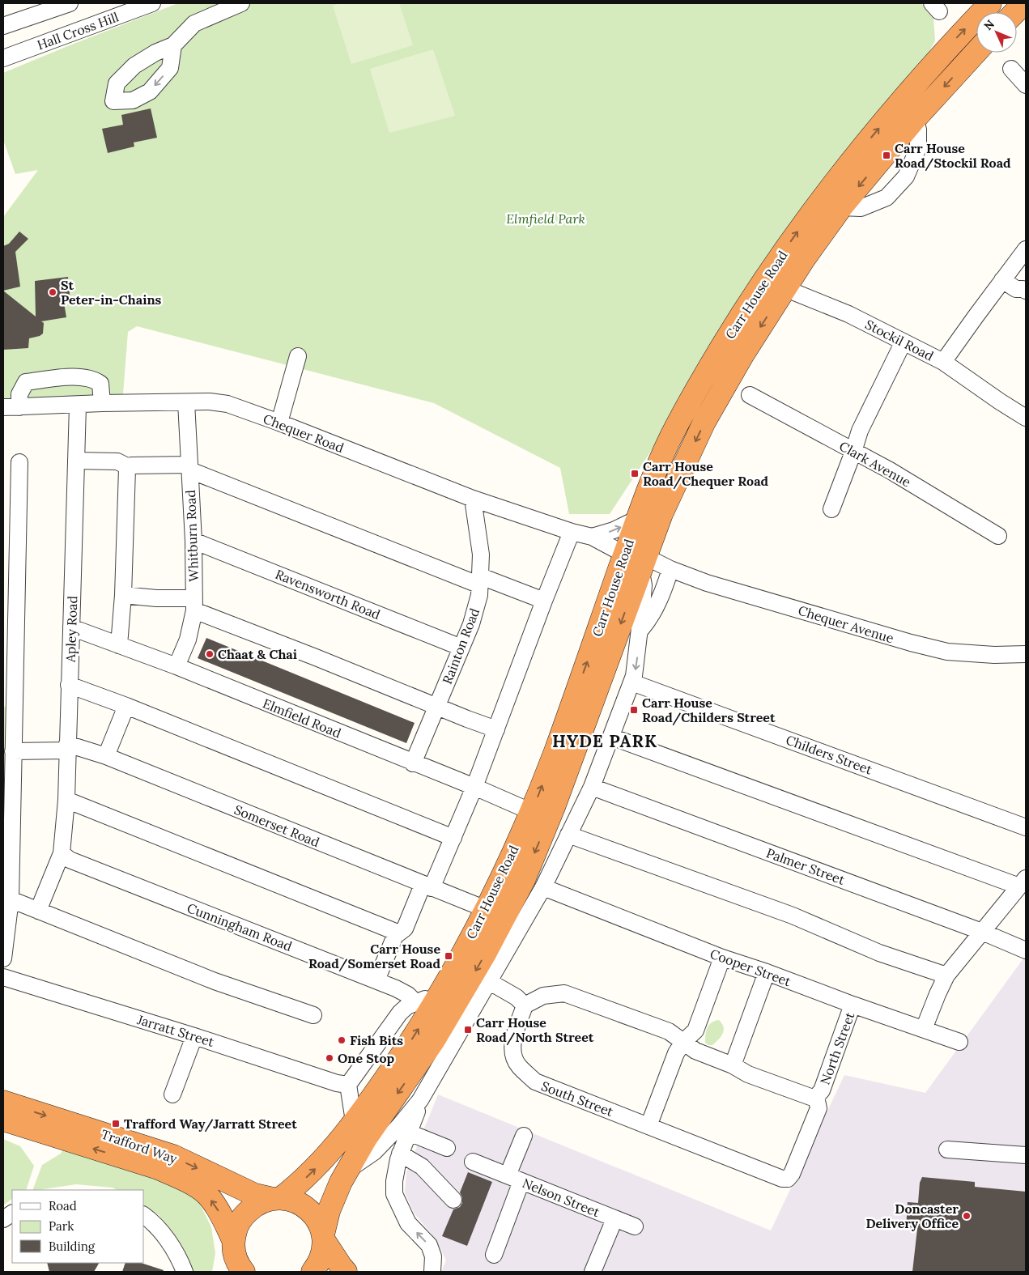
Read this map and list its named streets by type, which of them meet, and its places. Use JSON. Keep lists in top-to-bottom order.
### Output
{
  "streets": {
    "highway": ["Carr House Road", "Trafford Way"],
    "street": [
      "Hall Cross Hill",
      "Stockil Road",
      "Chequer Road",
      "Clark Avenue",
      "Whitburn Road",
      "Ravensworth Road",
      "Chequer Avenue",
      "Apley Road",
      "Rainton Road",
      "Elmfield Road",
      "Childers Street",
      "Somerset Road",
      "Palmer Street",
      "Cunningham Road",
      "Cooper Street",
      "Jarratt Street",
      "North Street",
      "South Street",
      "Nelson Street"
    ]
  },
  "crossings": [
    ["Carr House Road", "Stockil Road"],
    ["Carr House Road", "Chequer Road"],
    ["Carr House Road", "Chequer Avenue"],
    ["Carr House Road", "Elmfield Road"],
    ["Carr House Road", "Somerset Road"],
    ["Carr House Road", "Trafford Way"],
    ["Chequer Road", "Whitburn Road"],
    ["Chequer Road", "Apley Road"],
    ["Chequer Road", "Rainton Road"],
    ["Whitburn Road", "Ravensworth Road"],
    ["Whitburn Road", "Elmfield Road"],
    ["Ravensworth Road", "Rainton Road"],
    ["Apley Road", "Elmfield Road"],
    ["Apley Road", "Somerset Road"],
    ["Apley Road", "Cunningham Road"],
    ["Rainton Road", "Elmfield Road"],
    ["Cooper Street", "North Street"],
    ["North Street", "South Street"]
  ],
  "districts": ["HYDE PARK"],
  "parks": ["Elmfield Park"],
  "places": {
    "transit": [
      "Carr House Road/Stockil Road",
      "Carr House Road/Chequer Road",
      "Carr House Road/Childers Street",
      "Carr House Road/Somerset Road",
      "Carr House Road/North Street",
      "Trafford Way/Jarratt Street"
    ],
    "other": [
      "St Peter-in-Chains",
      "Chaat & Chai",
      "Fish Bits",
      "One Stop",
      "Doncaster Delivery Office"
    ]
  },
  "legend": ["Road", "Park", "Building"],
  "north": "top left"
}
